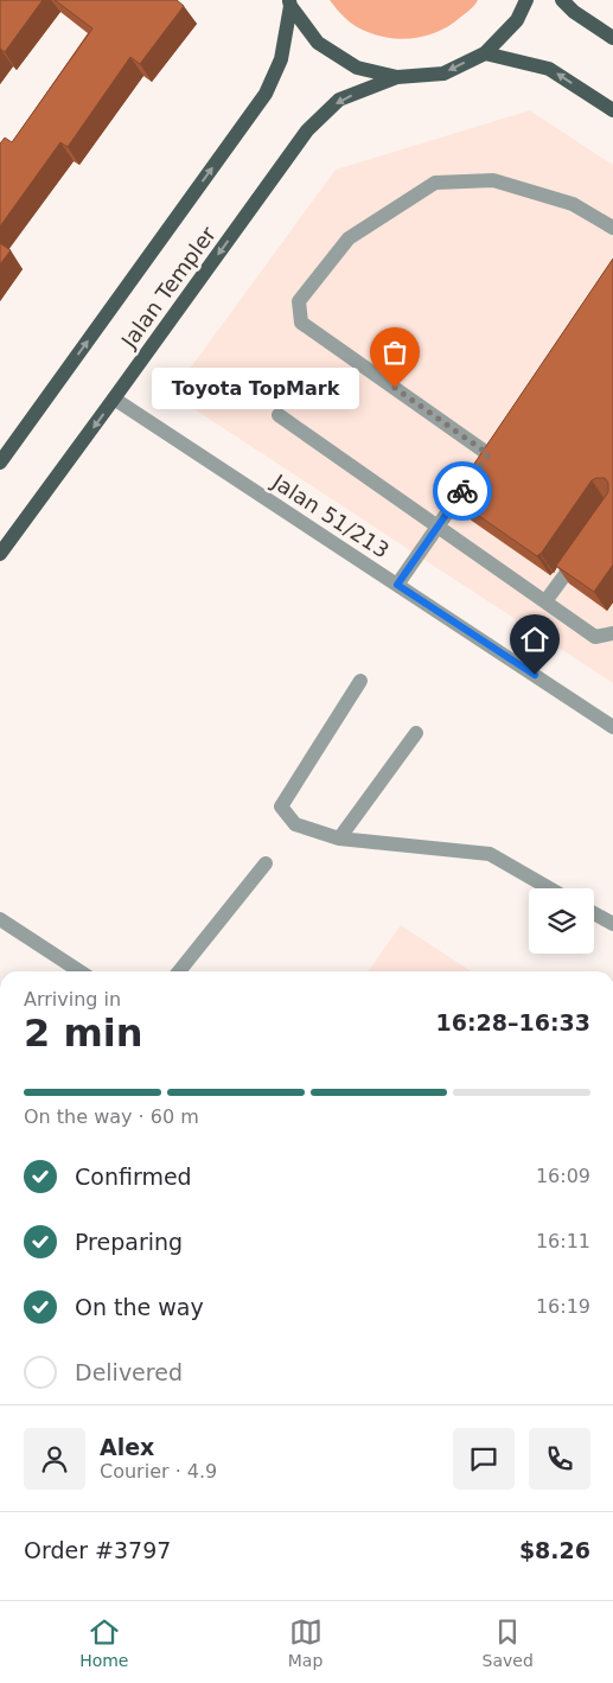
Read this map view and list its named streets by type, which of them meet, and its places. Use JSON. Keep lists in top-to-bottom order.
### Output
{
  "streets": {
    "main road": ["Jalan Templer"],
    "street": ["Jalan 51/213"]
  },
  "crossings": [
    ["Jalan Templer", "Jalan 51/213"]
  ],
  "places": ["Toyota TopMark"],
  "page": {
    "bubble": "Toyota TopMark",
    "heading": ["2 min", "Arriving in", "16:28–16:33"],
    "panel": [
      "Alex",
      "Courier · 4.9",
      "Order #3797",
      "$8.26"
    ],
    "bar": "On the way · 60 m",
    "list": [
      ["Confirmed", "16:09"],
      ["Preparing", "16:11"],
      ["On the way", "16:19"],
      "Delivered"
    ],
    "tabs": ["Home", "Map", "Saved"]
  }
}
